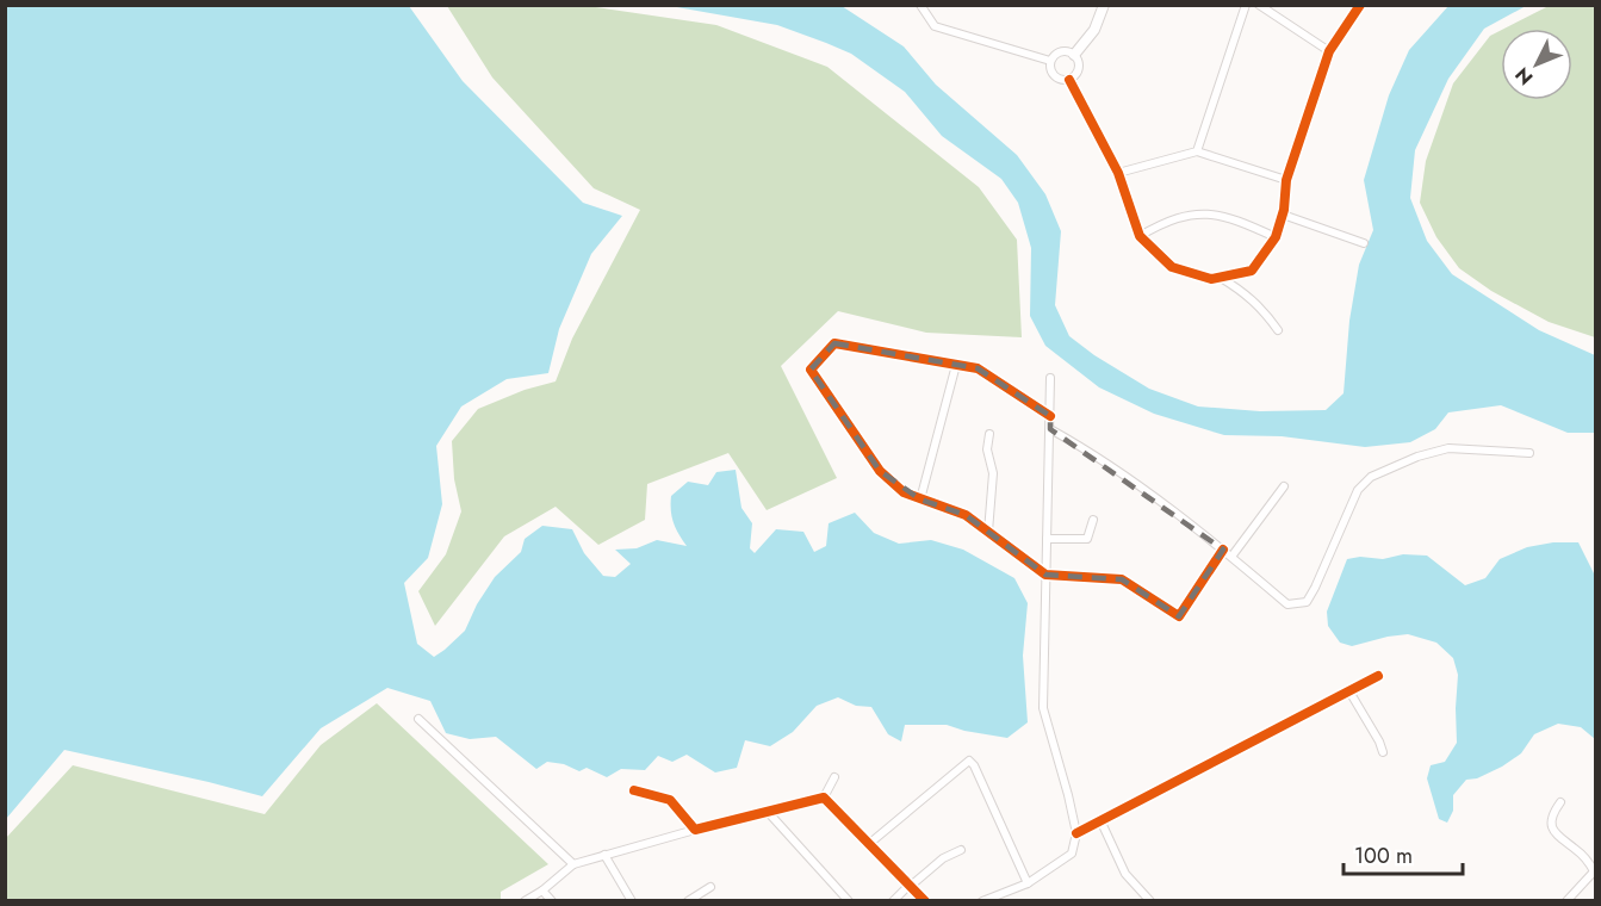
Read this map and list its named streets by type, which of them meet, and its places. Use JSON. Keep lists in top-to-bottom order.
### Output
{
  "scale_bar": "100 m",
  "north": "bottom left"
}
